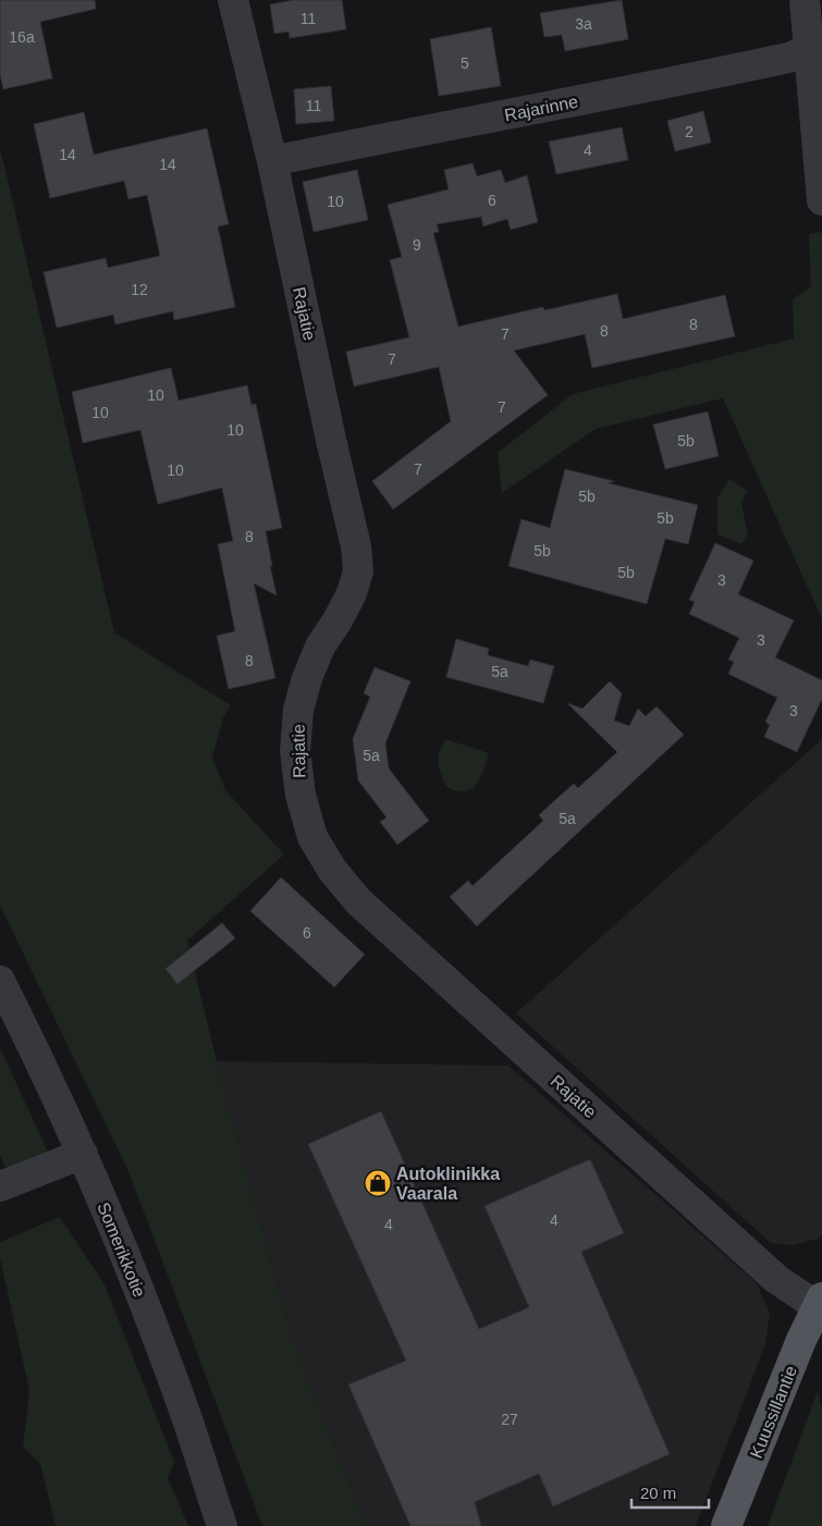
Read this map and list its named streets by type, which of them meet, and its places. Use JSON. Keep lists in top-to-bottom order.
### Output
{
  "streets": {
    "main road": ["Kuussillantie"],
    "street": ["Rajarinne", "Rajatie", "Somerikkotie"]
  },
  "crossings": [
    ["Rajarinne", "Rajatie"],
    ["Rajatie", "Kuussillantie"]
  ],
  "places": {
    "shop": ["Autoklinikka Vaarala"]
  },
  "house_numbers": [
    "11",
    "3a",
    "16a",
    "5",
    "11",
    "2",
    "4",
    "14",
    "14",
    "6",
    "10",
    "9",
    "12",
    "8",
    "8",
    "7",
    "7",
    "10",
    "7",
    "10",
    "10",
    "5b",
    "7",
    "10",
    "5b",
    "5b",
    "8",
    "5b",
    "5b",
    "3",
    "3",
    "8",
    "5a",
    "3",
    "5a",
    "5a",
    "6",
    "4",
    "4",
    "27"
  ],
  "scale_bar": "20 m"
}
